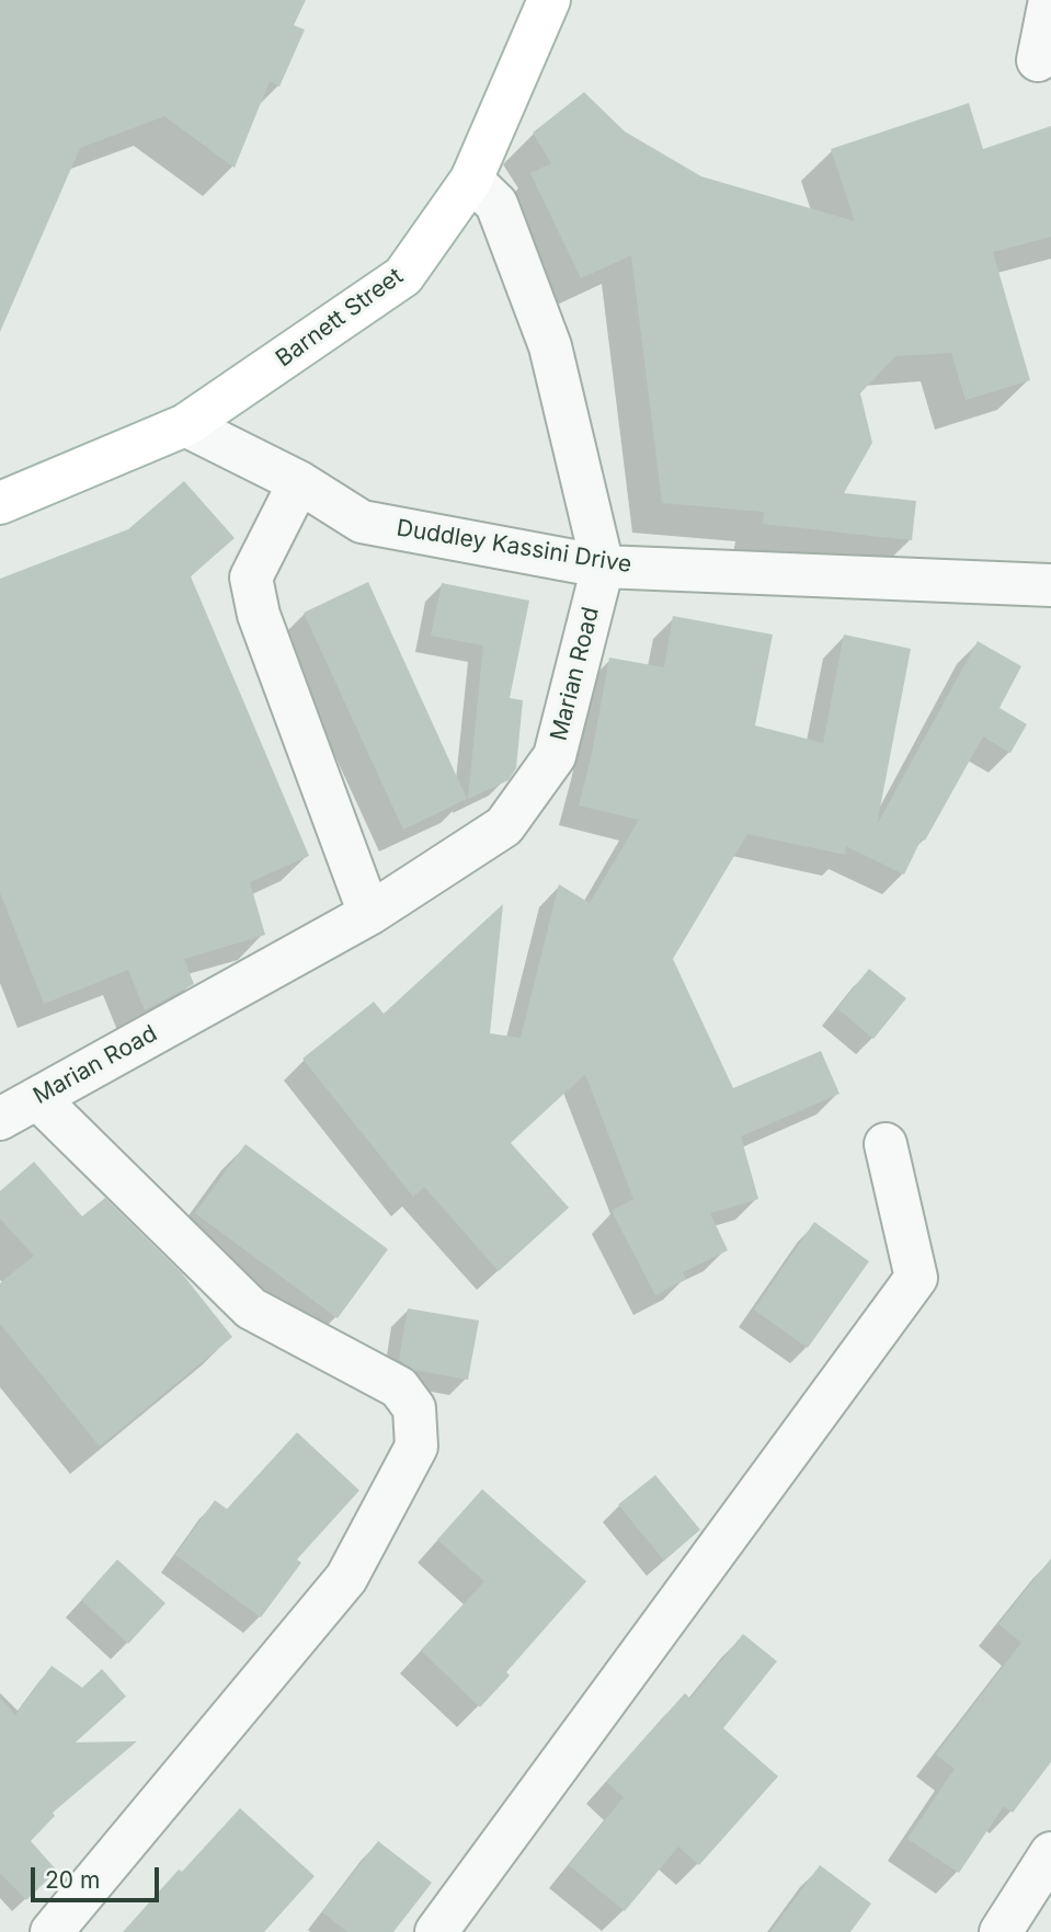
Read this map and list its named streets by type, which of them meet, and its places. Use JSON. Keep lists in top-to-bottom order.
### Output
{
  "streets": {
    "main road": ["Barnett Street"],
    "street": ["Duddley Kassini Drive", "Marian Road"]
  },
  "crossings": [
    ["Barnett Street", "Duddley Kassini Drive"],
    ["Barnett Street", "Marian Road"],
    ["Duddley Kassini Drive", "Marian Road"]
  ],
  "scale_bar": "20 m"
}
